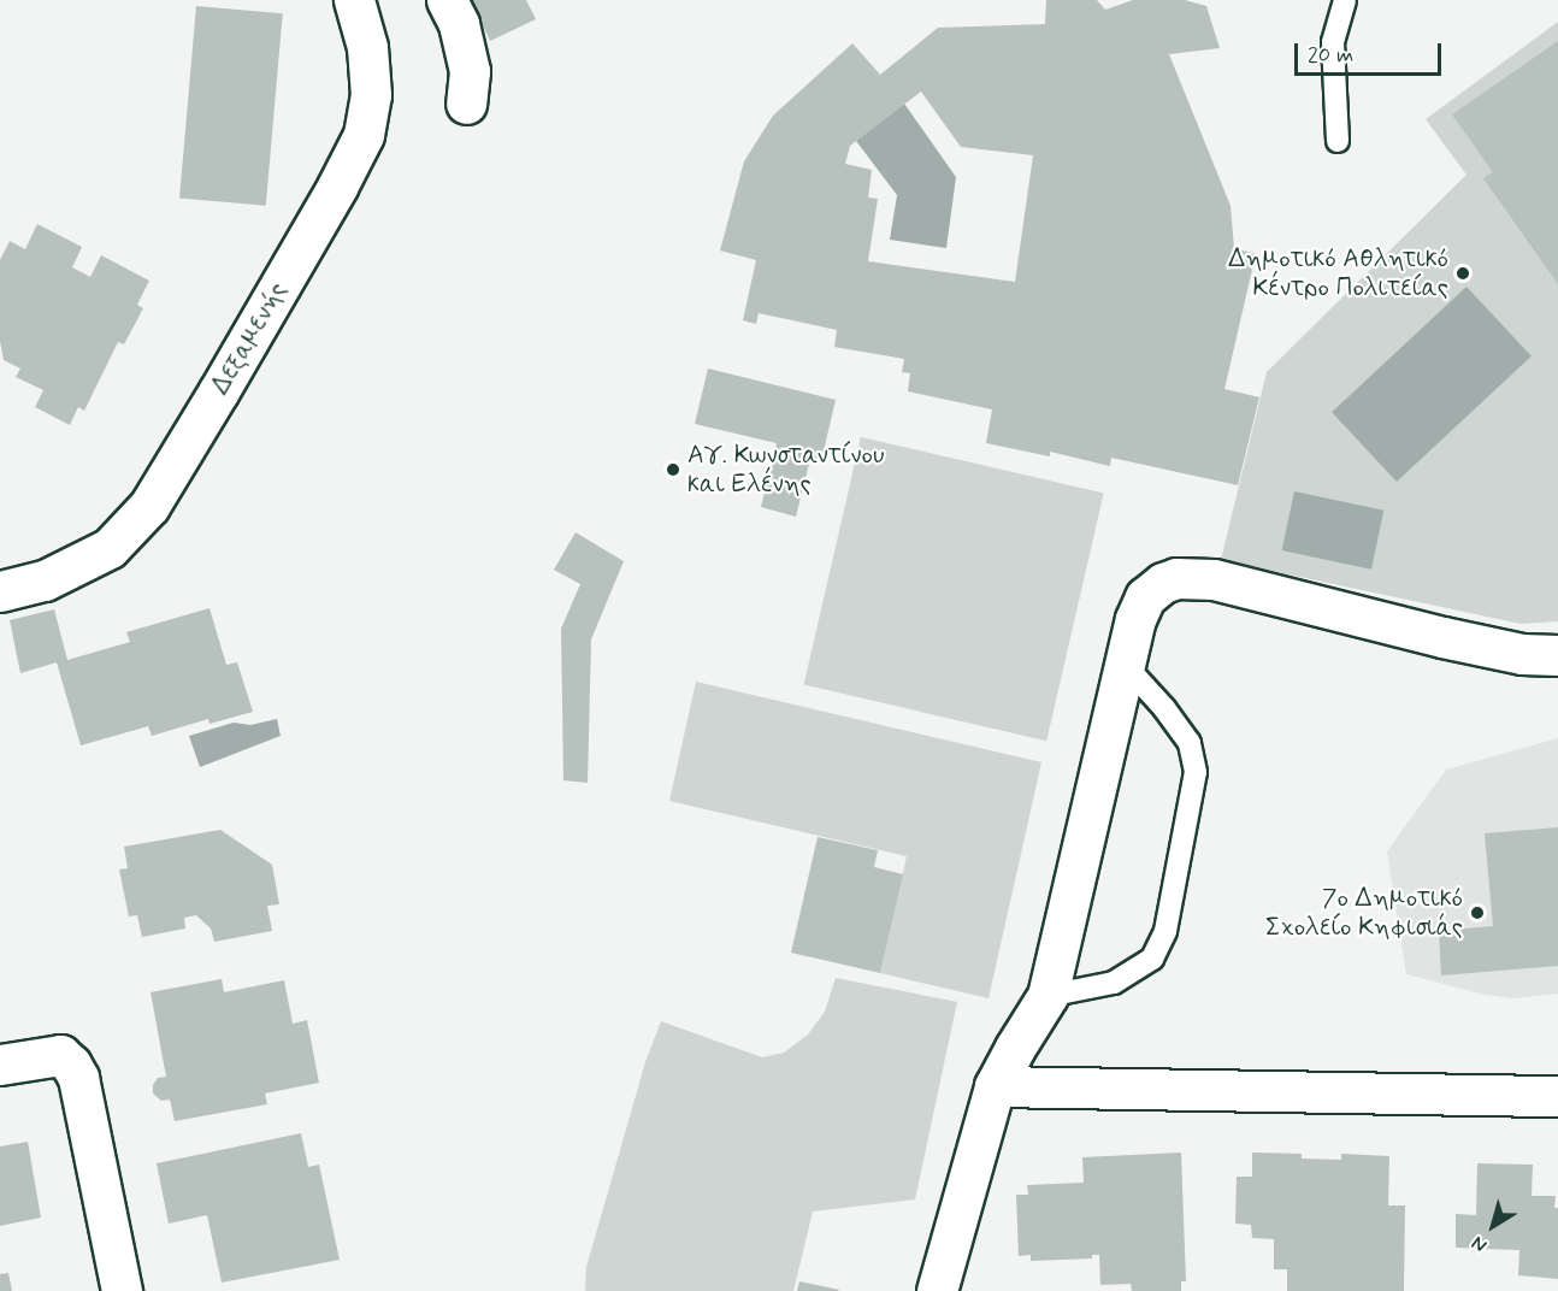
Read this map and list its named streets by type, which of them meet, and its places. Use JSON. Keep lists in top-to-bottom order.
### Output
{
  "streets": {
    "street": ["Δεξαμενής"]
  },
  "places": ["Δημοτικό Αθλητικό Κέντρο Πολιτείας", "Αγ. Κωνσταντίνου και Ελένης", "7ο Δημοτικό Σχολείο Κηφισιάς"],
  "scale_bar": "20 m",
  "north": "bottom left"
}
